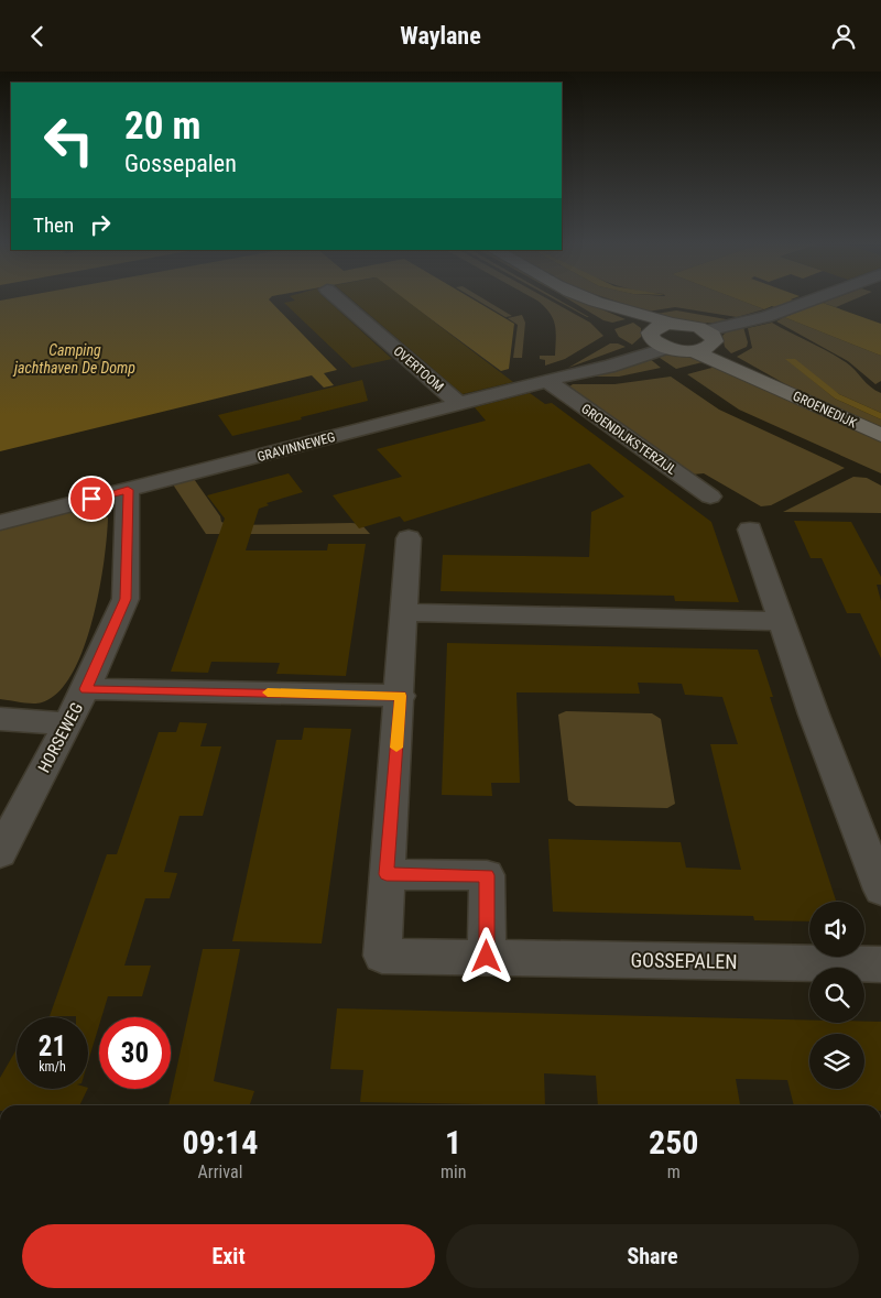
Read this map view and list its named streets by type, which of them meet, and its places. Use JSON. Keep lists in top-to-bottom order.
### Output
{
  "streets": {
    "main road": ["GROENEDIJK"],
    "street": [
      "OVERTOOM",
      "GROENDIJKSTERZIJL",
      "GRAVINNEWEG",
      "HORSEWEG",
      "GOSSEPALEN"
    ]
  },
  "crossings": [
    ["OVERTOOM", "GRAVINNEWEG"],
    ["GROENEDIJK", "GRAVINNEWEG"],
    ["GROENDIJKSTERZIJL", "GRAVINNEWEG"],
    ["GRAVINNEWEG", "HORSEWEG"]
  ],
  "water": ["Camping jachthaven De Domp"],
  "page": {
    "header": "Waylane",
    "turn": ["20 m", "Gossepalen"],
    "then": "Then",
    "speed": "21 km/h",
    "limit": "30",
    "eta": [
      "09:14",
      "Arrival",
      "1",
      "min",
      "250",
      "m"
    ],
    "buttons": ["Exit", "Share"]
  }
}
